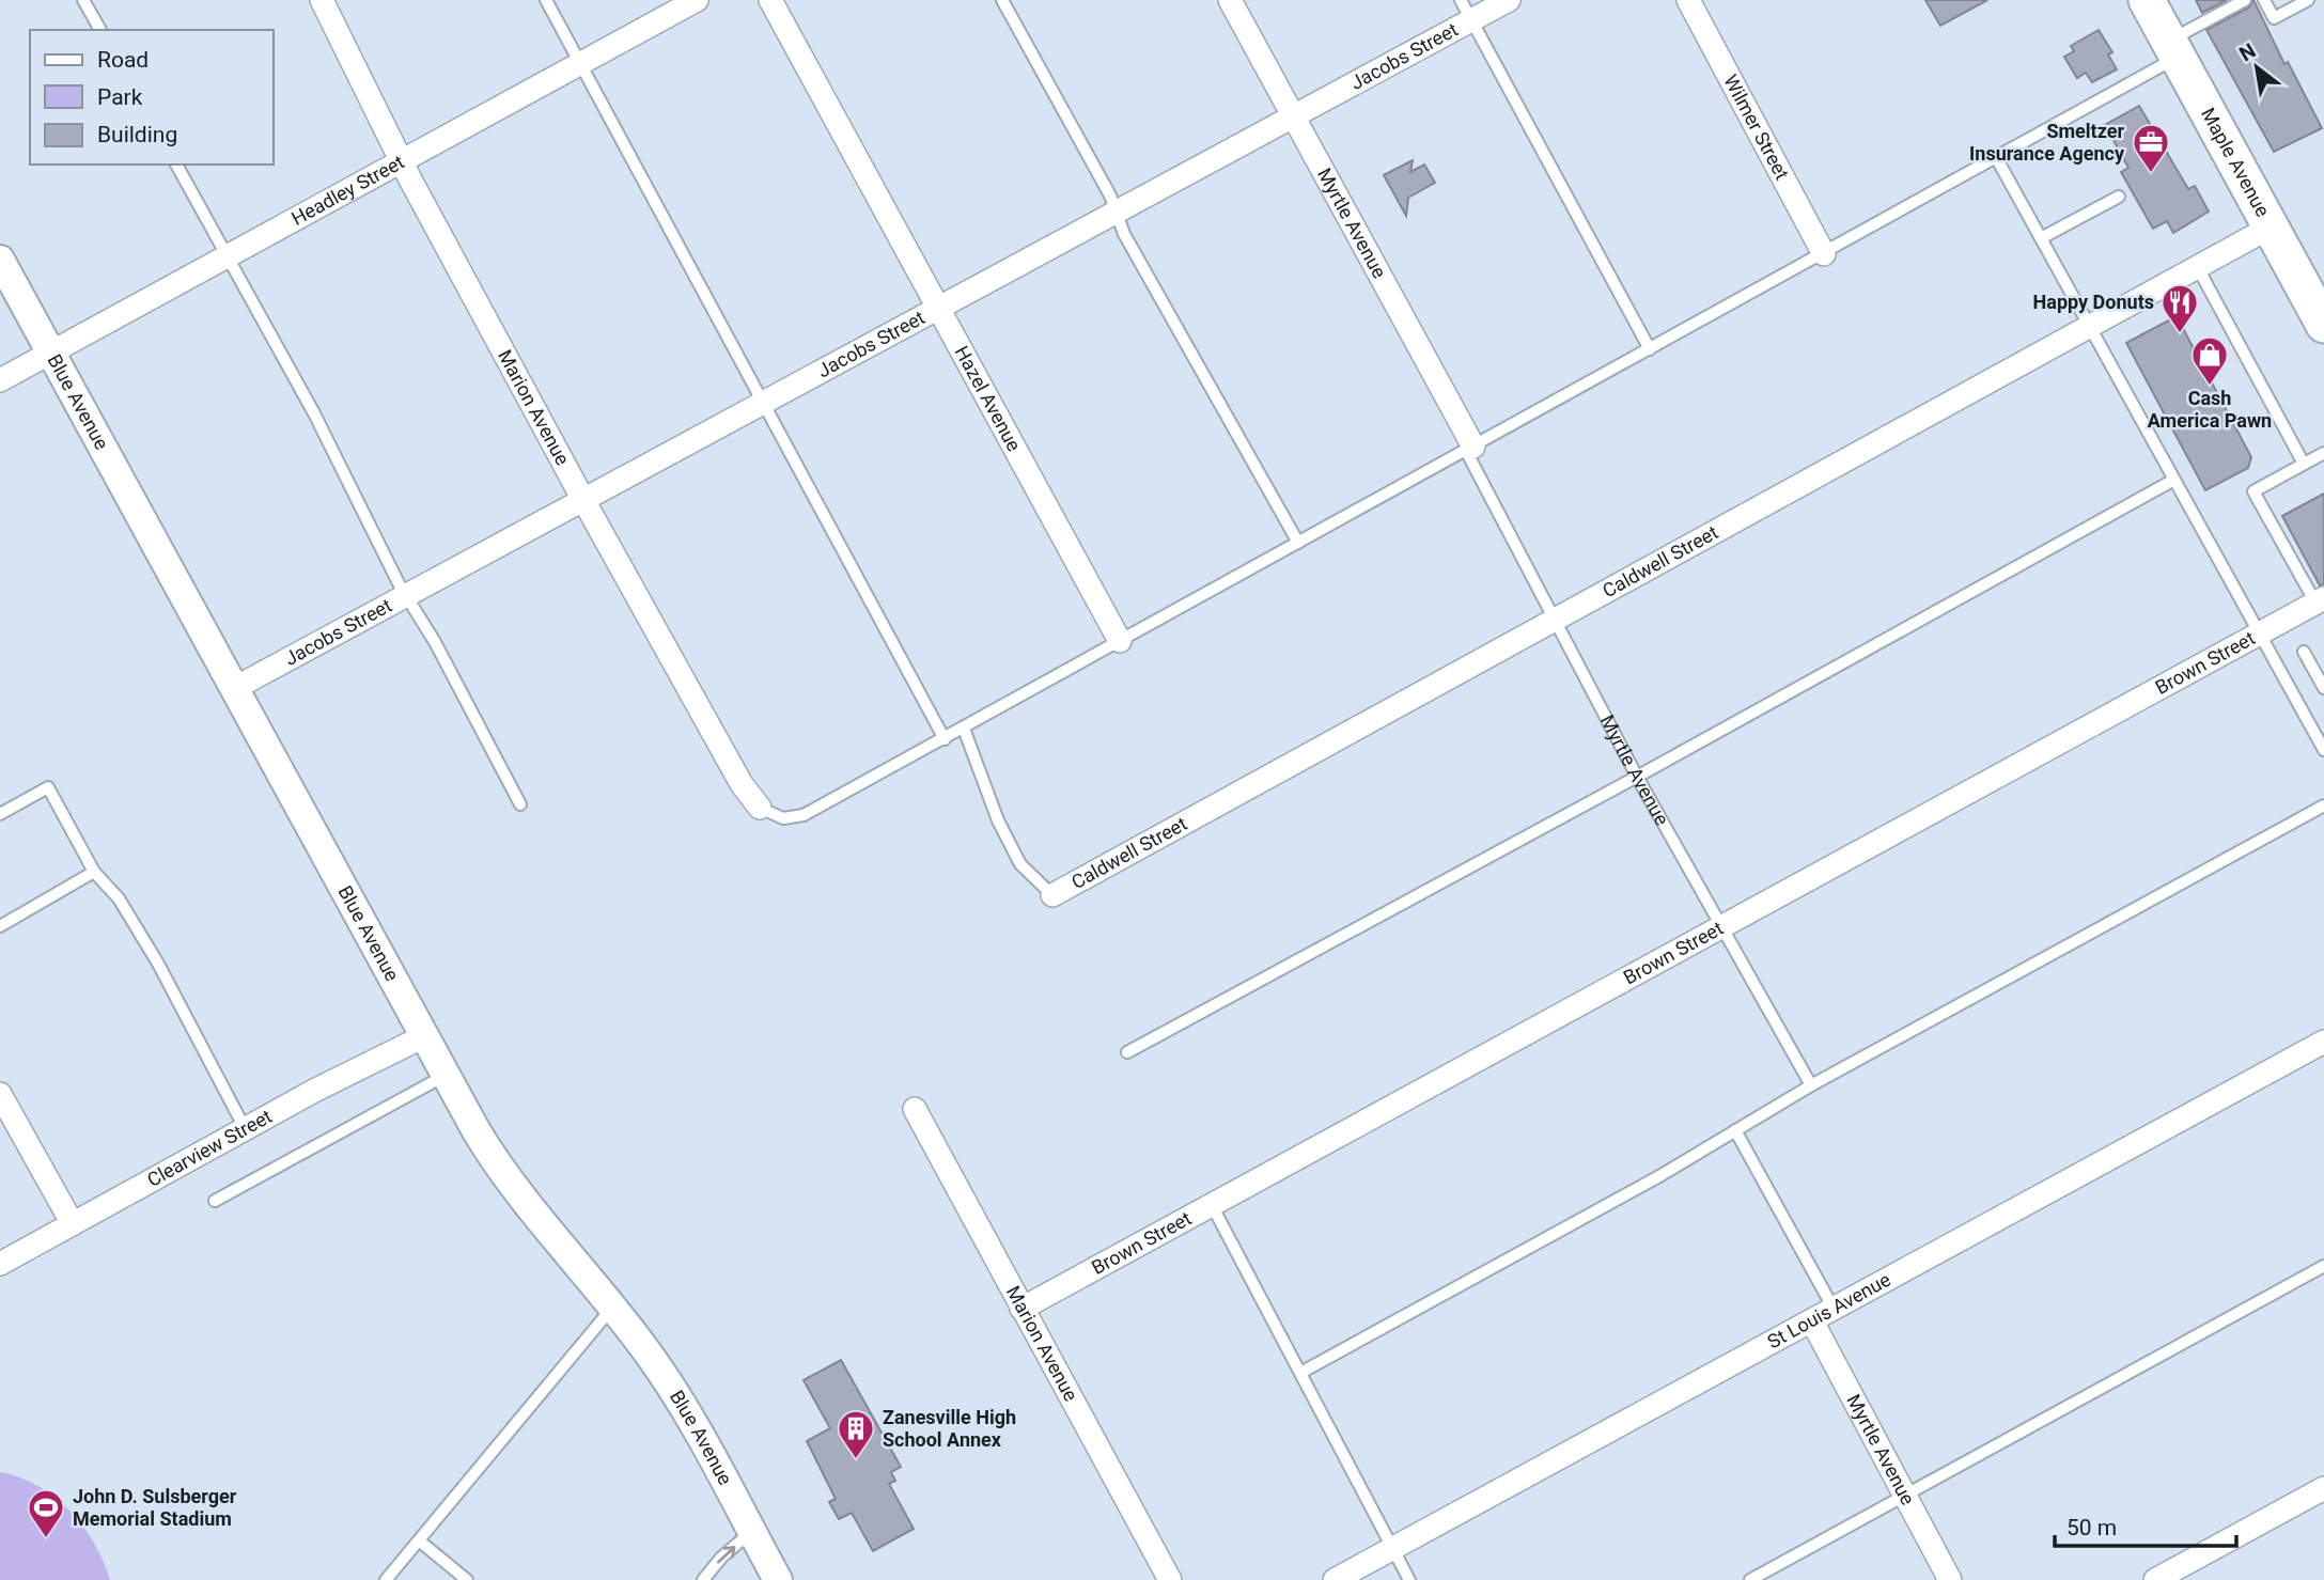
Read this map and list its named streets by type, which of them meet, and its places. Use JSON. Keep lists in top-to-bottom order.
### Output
{
  "streets": {
    "main road": ["Maple Avenue"],
    "street": [
      "Jacobs Street",
      "Wilmer Street",
      "Headley Street",
      "Myrtle Avenue",
      "Hazel Avenue",
      "Blue Avenue",
      "Marion Avenue",
      "Caldwell Street",
      "Brown Street",
      "Clearview Street",
      "St Louis Avenue"
    ]
  },
  "crossings": [
    ["Jacobs Street", "Myrtle Avenue"],
    ["Jacobs Street", "Hazel Avenue"],
    ["Jacobs Street", "Blue Avenue"],
    ["Jacobs Street", "Marion Avenue"],
    ["Maple Avenue", "Caldwell Street"],
    ["Headley Street", "Blue Avenue"],
    ["Headley Street", "Marion Avenue"],
    ["Myrtle Avenue", "Caldwell Street"],
    ["Myrtle Avenue", "Brown Street"],
    ["Myrtle Avenue", "St Louis Avenue"],
    ["Blue Avenue", "Clearview Street"],
    ["Marion Avenue", "Brown Street"]
  ],
  "places": {
    "office": ["Smeltzer Insurance Agency"],
    "restaurant": ["Happy Donuts"],
    "shop": ["Cash America Pawn"],
    "building": ["Zanesville High School Annex"],
    "sports": ["John D. Sulsberger Memorial Stadium"]
  },
  "legend": ["Road", "Park", "Building"],
  "scale_bar": "50 m",
  "north": "top left"
}
